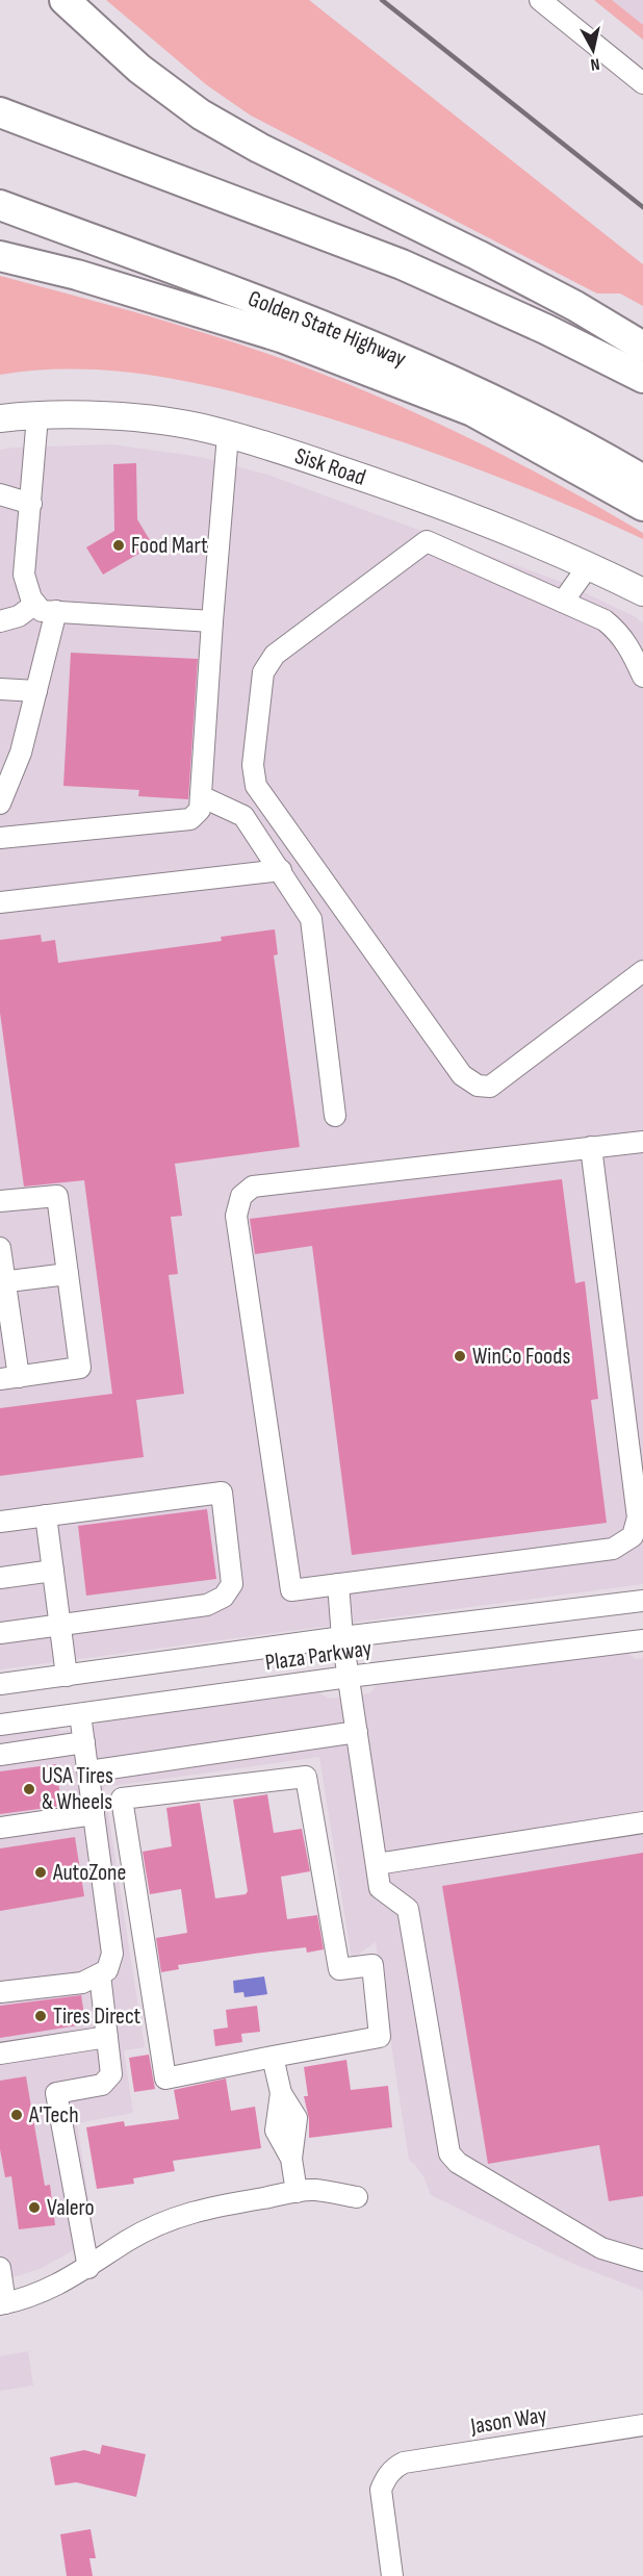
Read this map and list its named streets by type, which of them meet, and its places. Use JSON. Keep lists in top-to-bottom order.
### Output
{
  "streets": {
    "highway": ["Golden State Highway"],
    "main road": ["Sisk Road"],
    "street": ["Plaza Parkway", "Jason Way"]
  },
  "places": [
    "Food Mart",
    "WinCo Foods",
    "USA Tires & Wheels",
    "AutoZone",
    "Tires Direct",
    "A'Tech",
    "Valero"
  ],
  "north": "bottom"
}
